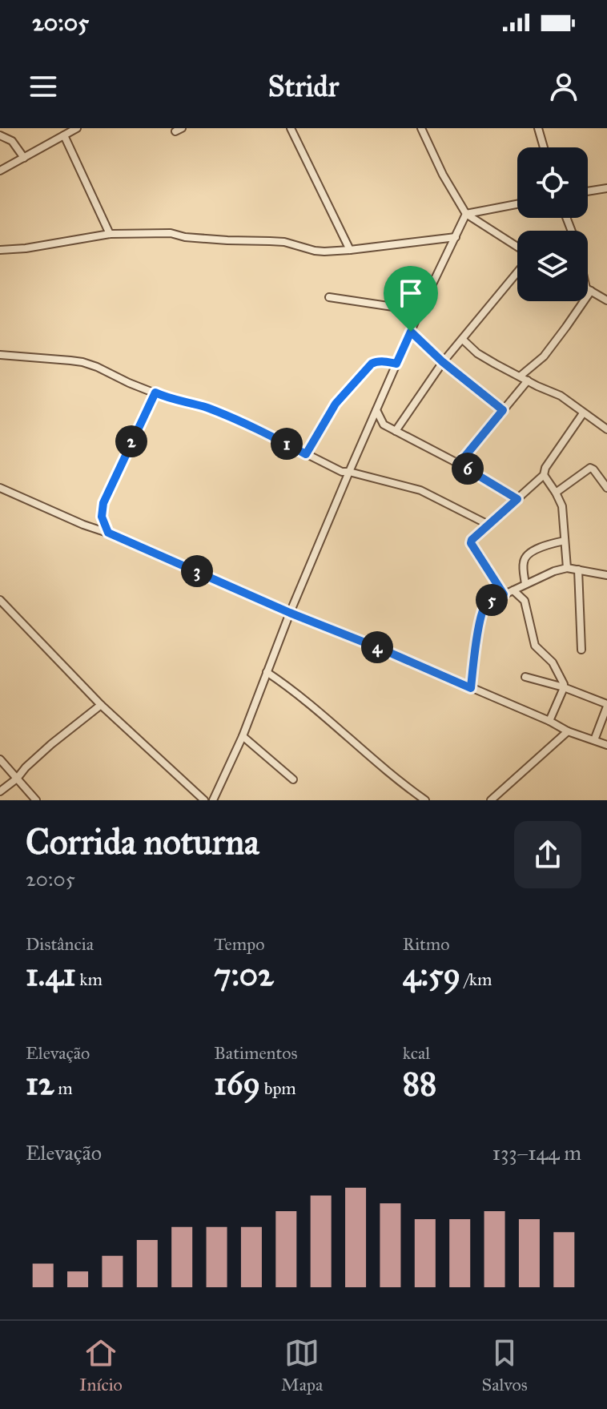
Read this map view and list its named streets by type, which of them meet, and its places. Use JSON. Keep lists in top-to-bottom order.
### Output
{
  "page": {
    "status": "20:05",
    "header": "Stridr",
    "pins": [
      "2",
      "1",
      "6",
      "3",
      "5",
      "4"
    ],
    "heading": ["Corrida noturna", "20:05"],
    "stats": [
      ["Distância", "1.41 km"],
      ["Tempo", "7:02"],
      ["Ritmo", "4:59 /km"],
      ["Elevação", "12 m"],
      ["Batimentos", "169 bpm"],
      ["kcal", "88"]
    ],
    "chart": ["Elevação", "133–144 m"],
    "tabs": ["Início", "Mapa", "Salvos"]
  }
}
